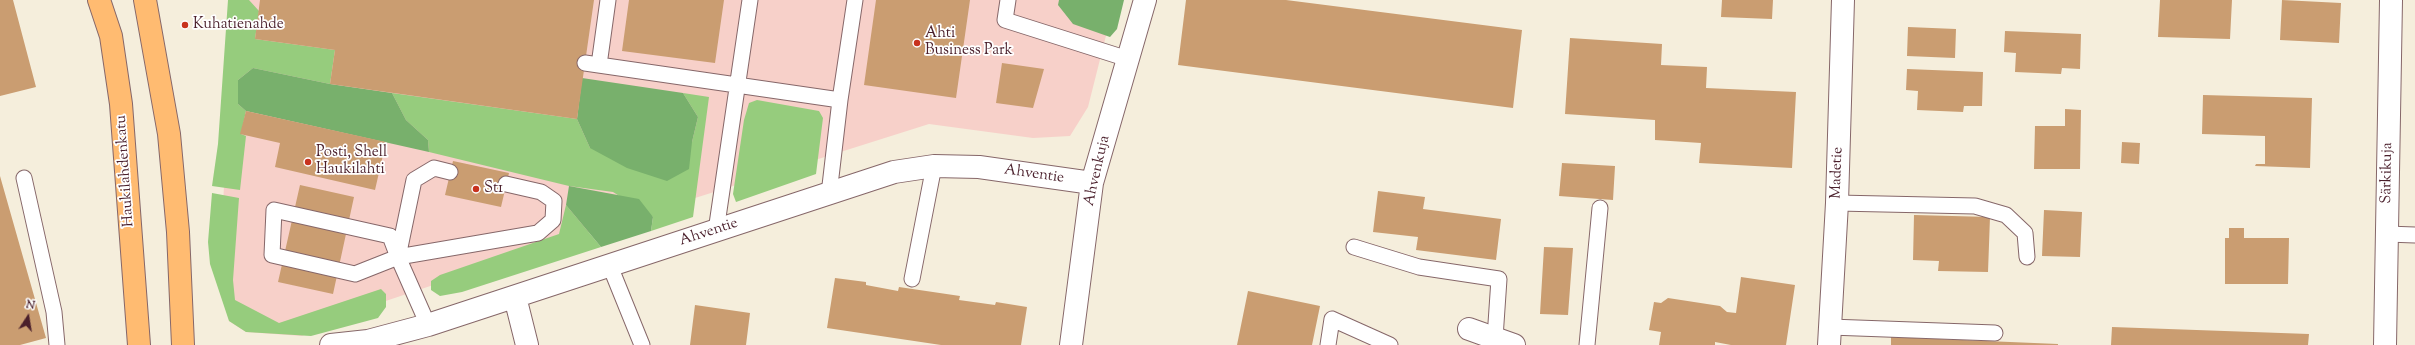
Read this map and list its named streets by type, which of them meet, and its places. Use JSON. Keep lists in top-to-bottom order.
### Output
{
  "streets": {
    "main road": ["Haukilahdenkatu"],
    "street": [
      "Ahvenkuja",
      "Madetie",
      "Särkikuja",
      "Ahventie"
    ]
  },
  "crossings": [
    ["Ahvenkuja", "Ahventie"]
  ],
  "places": [
    "Kuhatienahde",
    "Ahti Business Park",
    "Posti, Shell Haukilahti",
    "St1"
  ],
  "north": "top"
}
